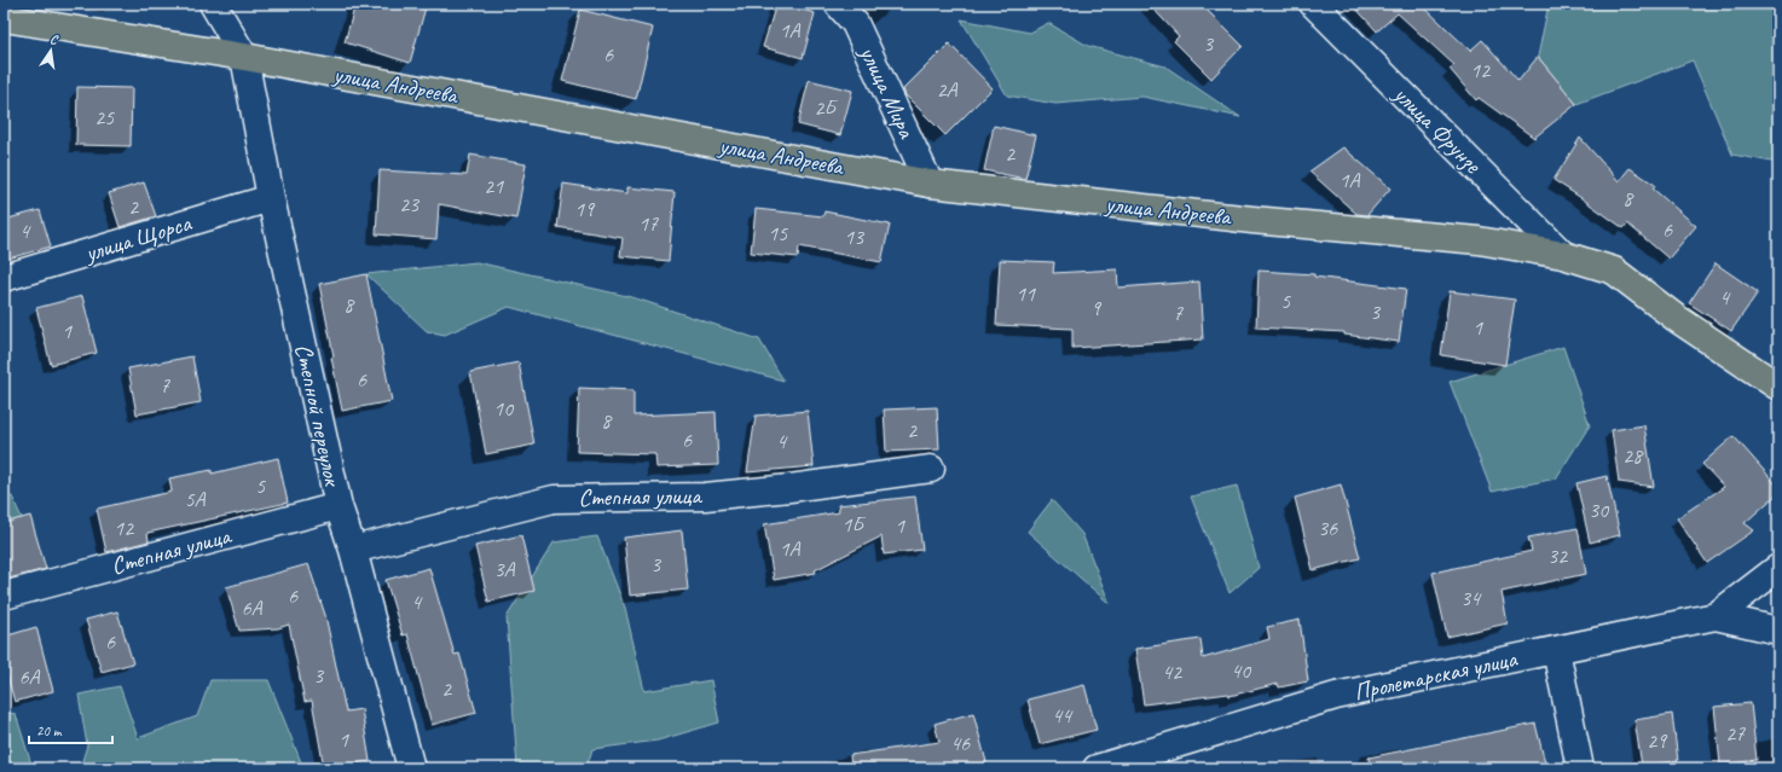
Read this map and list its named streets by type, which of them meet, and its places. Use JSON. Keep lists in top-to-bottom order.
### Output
{
  "streets": {
    "main road": ["улица Андреева"],
    "street": [
      "улица Мира",
      "улица Фрунзе",
      "улица Щорса",
      "Степной переулок",
      "Степная улица",
      "Пролетарская улица"
    ]
  },
  "crossings": [
    ["улица Андреева", "улица Мира"],
    ["улица Андреева", "улица Фрунзе"],
    ["улица Андреева", "Степной переулок"],
    ["улица Щорса", "Степной переулок"],
    ["Степной переулок", "Степная улица"]
  ],
  "house_numbers": [
    "1А",
    "3",
    "6",
    "12",
    "2А",
    "2Б",
    "25",
    "2",
    "1А",
    "21",
    "8",
    "23",
    "2",
    "19",
    "17",
    "6",
    "4",
    "15",
    "13",
    "11",
    "4",
    "5",
    "8",
    "9",
    "3",
    "7",
    "1",
    "1",
    "6",
    "7",
    "10",
    "8",
    "2",
    "6",
    "4",
    "28",
    "5",
    "5А",
    "30",
    "1Б",
    "1",
    "12",
    "36",
    "1А",
    "32",
    "3",
    "3А",
    "6",
    "34",
    "4",
    "6А",
    "6",
    "40",
    "42",
    "3",
    "6А",
    "2",
    "44",
    "27",
    "1",
    "29",
    "46"
  ],
  "scale_bar": "20 m",
  "north": "top"
}
